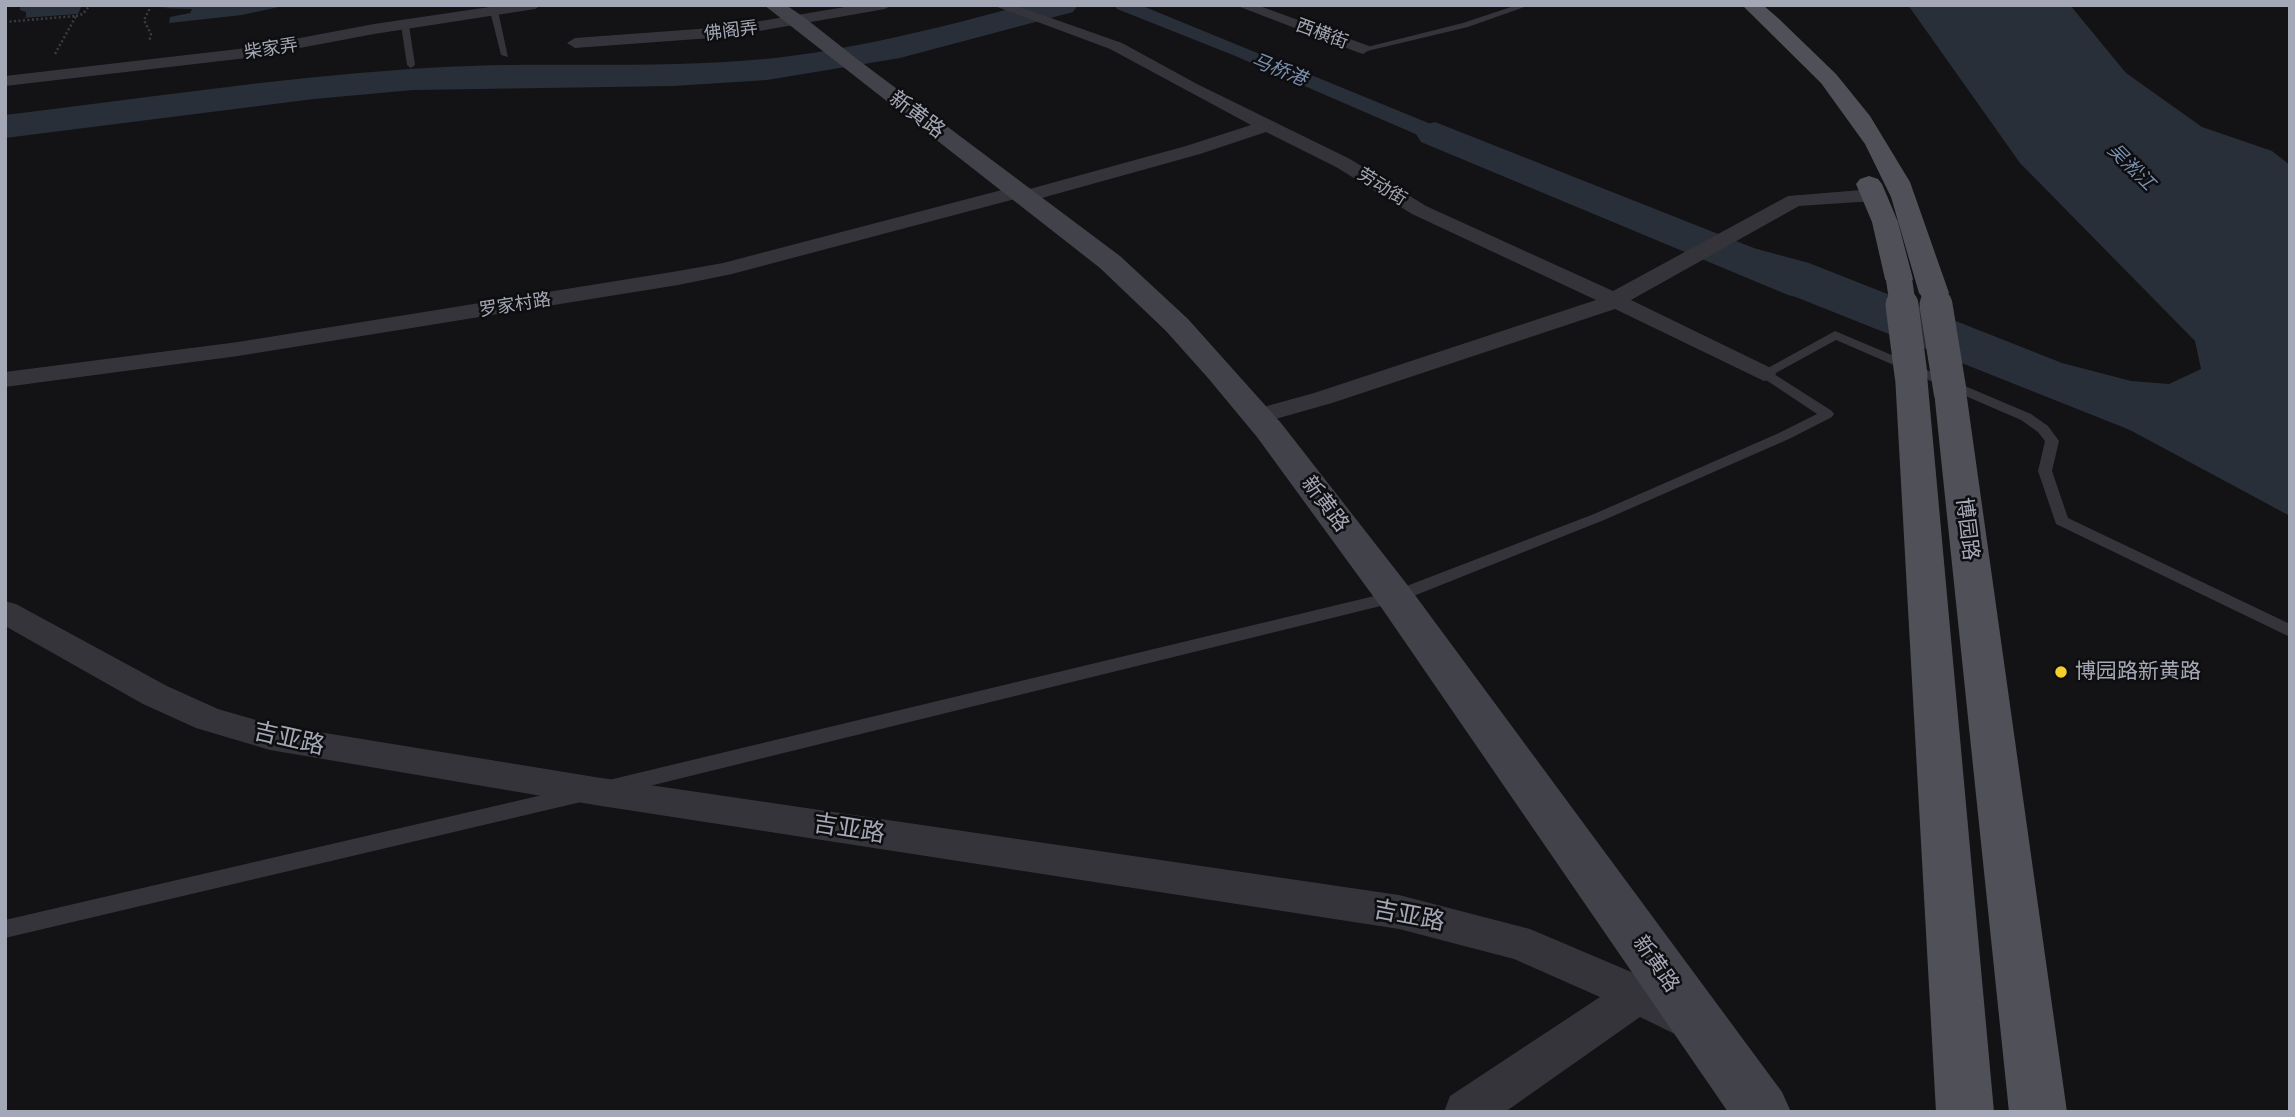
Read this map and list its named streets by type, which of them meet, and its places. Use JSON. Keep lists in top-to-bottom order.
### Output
{
  "streets": {
    "main road": ["博园路"],
    "street": [
      "佛阁弄",
      "西横街",
      "柴家弄",
      "新黄路",
      "劳动街",
      "罗家村路",
      "吉亚路"
    ]
  },
  "crossings": [
    ["佛阁弄", "新黄路"],
    ["新黄路", "罗家村路"],
    ["新黄路", "吉亚路"],
    ["劳动街", "罗家村路"]
  ],
  "water": ["马桥港", "吴淞江"],
  "places": ["博园路新黄路"]
}
